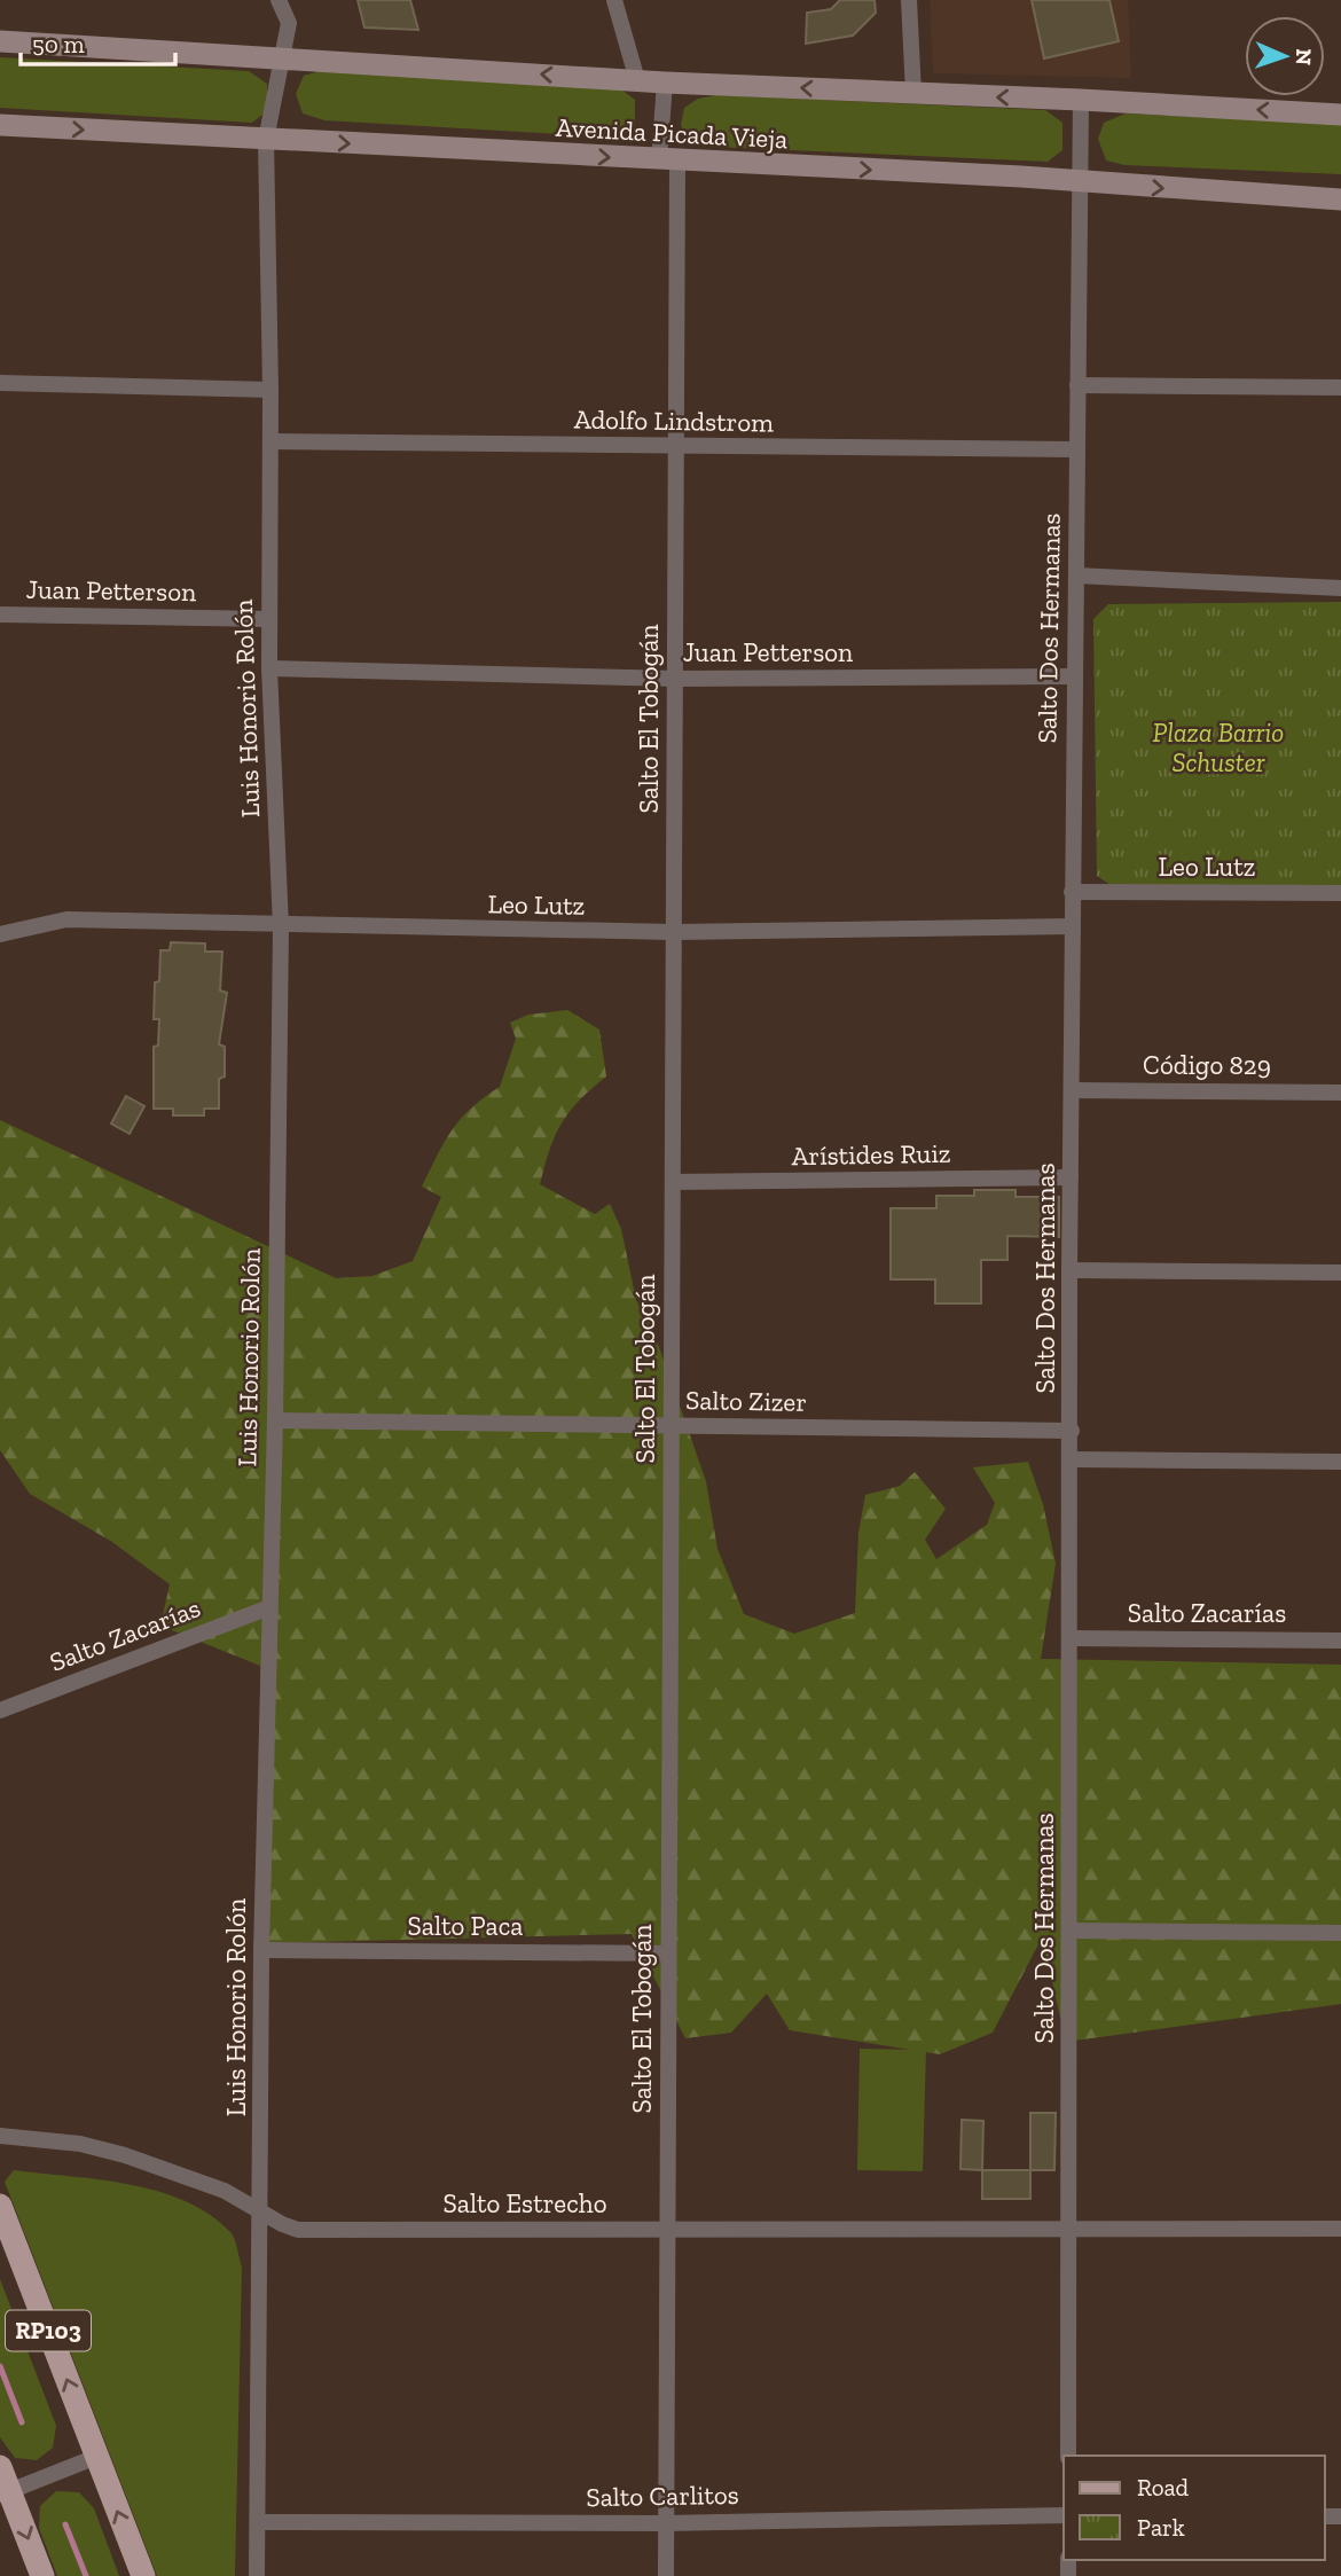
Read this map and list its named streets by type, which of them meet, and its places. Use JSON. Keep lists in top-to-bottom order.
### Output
{
  "streets": {
    "main road": ["RP103"],
    "street": [
      "Avenida Picada Vieja",
      "Adolfo Lindstrom",
      "Juan Petterson",
      "Salto Dos Hermanas",
      "Luis Honorio Rolón",
      "Salto El Tobogán",
      "Leo Lutz",
      "Código 829",
      "Arístides Ruiz",
      "Salto Zizer",
      "Salto Zacarías",
      "Salto Paca",
      "Salto Estrecho",
      "Salto Carlitos"
    ]
  },
  "crossings": [
    ["Avenida Picada Vieja", "Salto Dos Hermanas"],
    ["Avenida Picada Vieja", "Luis Honorio Rolón"],
    ["Avenida Picada Vieja", "Salto El Tobogán"],
    ["Adolfo Lindstrom", "Salto Dos Hermanas"],
    ["Adolfo Lindstrom", "Luis Honorio Rolón"],
    ["Adolfo Lindstrom", "Salto El Tobogán"],
    ["Juan Petterson", "Salto Dos Hermanas"],
    ["Juan Petterson", "Luis Honorio Rolón"],
    ["Juan Petterson", "Salto El Tobogán"],
    ["Salto Dos Hermanas", "Leo Lutz"],
    ["Salto Dos Hermanas", "Código 829"],
    ["Salto Dos Hermanas", "Arístides Ruiz"],
    ["Salto Dos Hermanas", "Salto Zizer"],
    ["Salto Dos Hermanas", "Salto Zacarías"],
    ["Salto Dos Hermanas", "Salto Estrecho"],
    ["Luis Honorio Rolón", "Leo Lutz"],
    ["Luis Honorio Rolón", "Salto Zizer"],
    ["Luis Honorio Rolón", "Salto Zacarías"],
    ["Luis Honorio Rolón", "Salto Paca"],
    ["Luis Honorio Rolón", "Salto Estrecho"],
    ["Luis Honorio Rolón", "Salto Carlitos"],
    ["Salto El Tobogán", "Leo Lutz"],
    ["Salto El Tobogán", "Arístides Ruiz"],
    ["Salto El Tobogán", "Salto Zizer"],
    ["Salto El Tobogán", "Salto Paca"],
    ["Salto El Tobogán", "Salto Estrecho"],
    ["Salto El Tobogán", "Salto Carlitos"]
  ],
  "parks": ["Plaza Barrio Schuster"],
  "legend": ["Road", "Park"],
  "scale_bar": "50 m",
  "north": "right"
}
